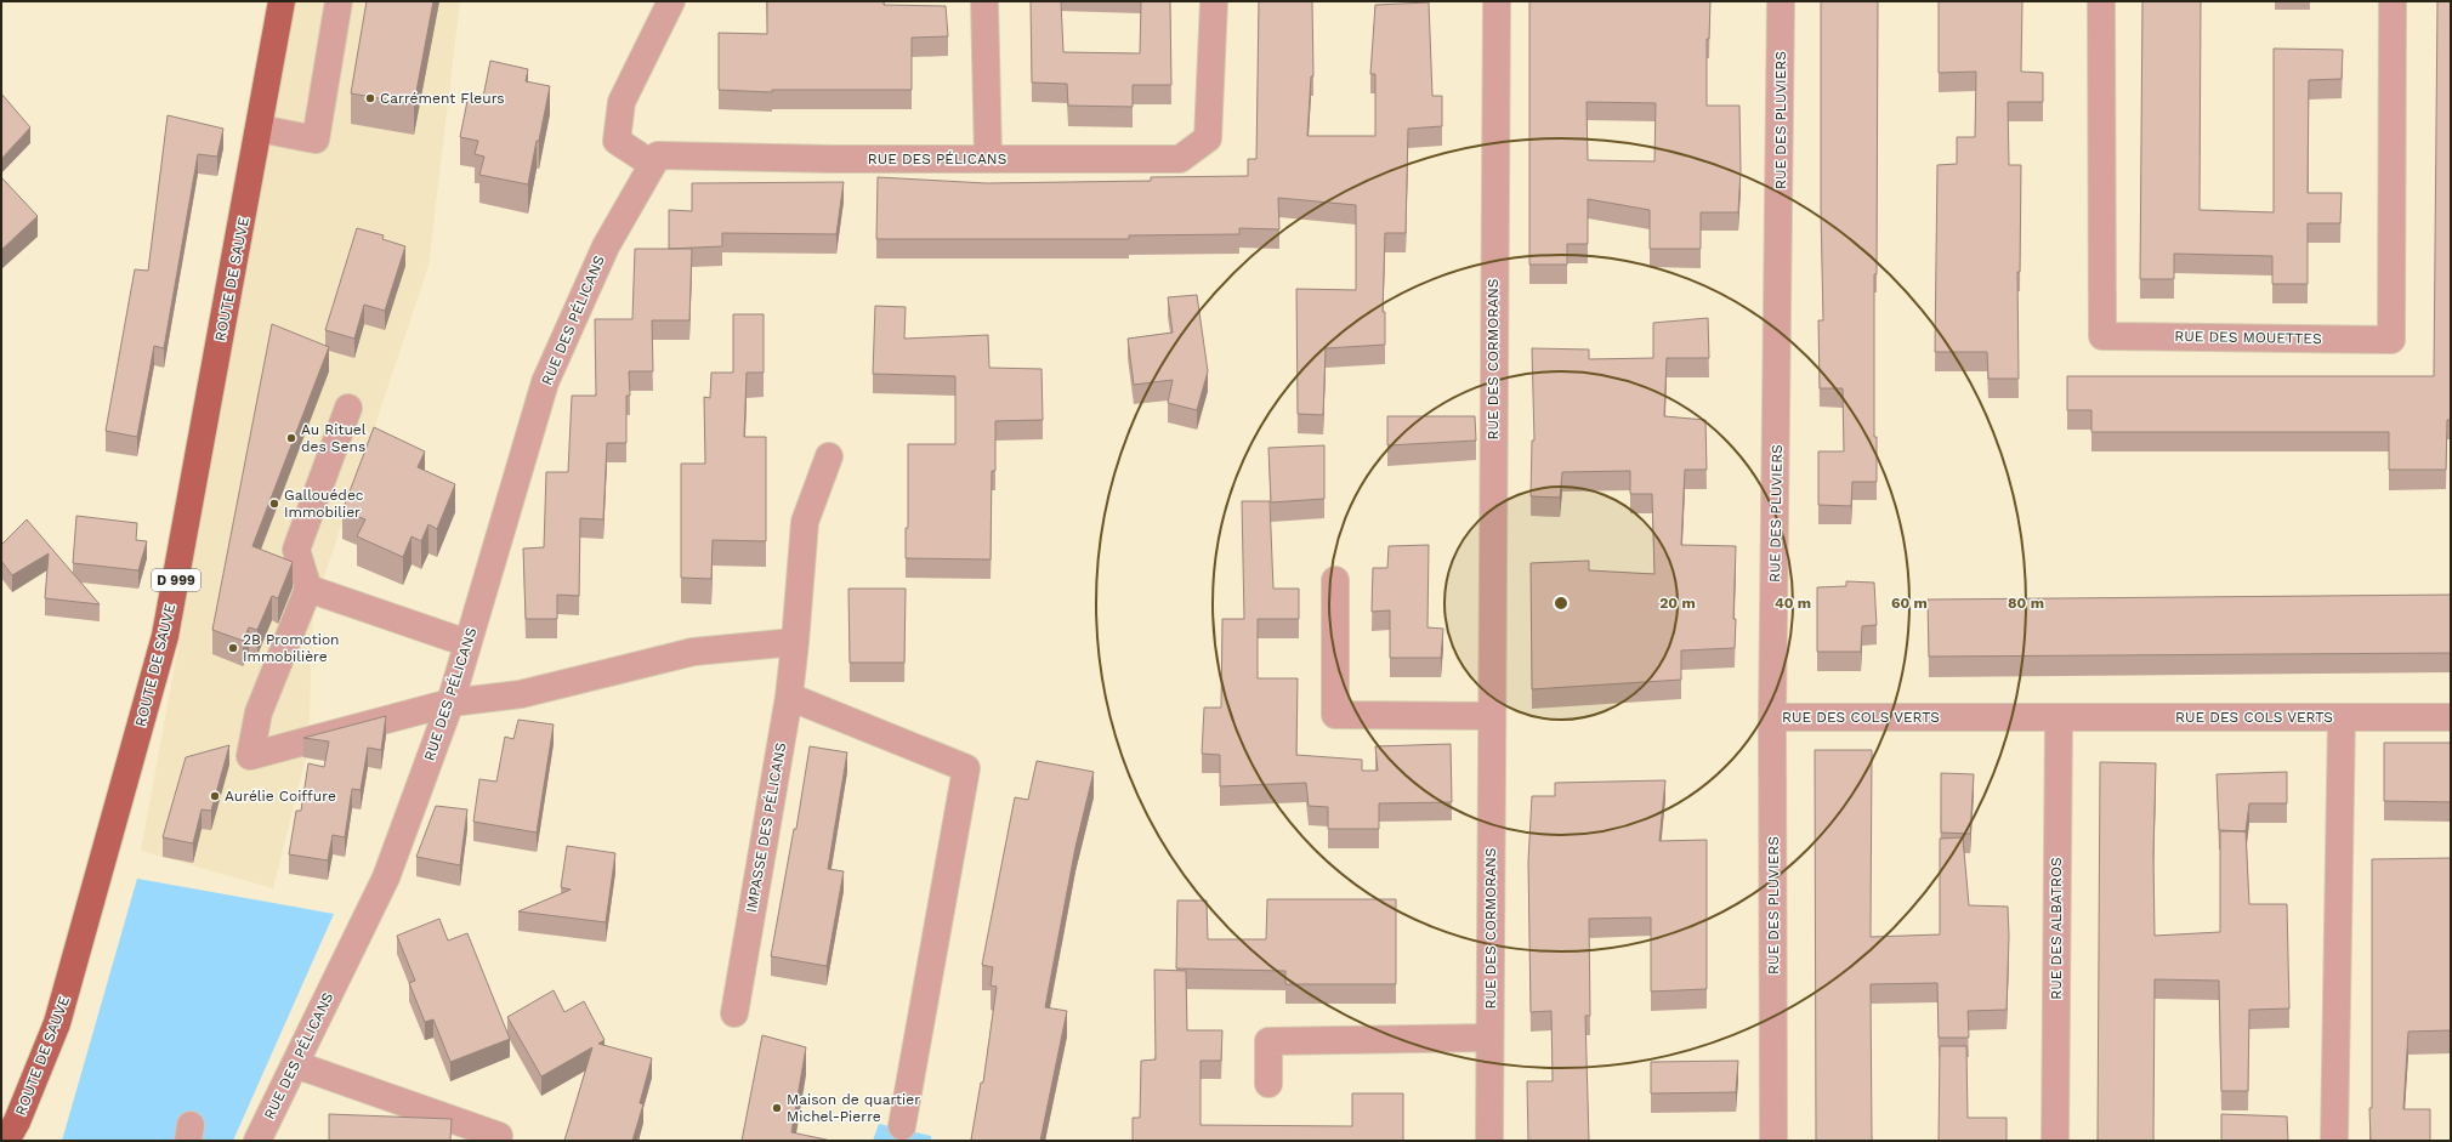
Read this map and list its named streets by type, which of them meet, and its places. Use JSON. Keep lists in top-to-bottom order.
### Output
{
  "streets": {
    "main road": ["ROUTE DE SAUVE", "D 999"],
    "street": [
      "RUE DES PLUVIERS",
      "RUE DES PÉLICANS",
      "RUE DES MOUETTES",
      "RUE DES CORMORANS",
      "RUE DES COLS VERTS",
      "IMPASSE DES PÉLICANS",
      "RUE DES ALBATROS"
    ]
  },
  "crossings": [
    ["RUE DES PLUVIERS", "RUE DES COLS VERTS"],
    ["RUE DES COLS VERTS", "RUE DES ALBATROS"]
  ],
  "places": [
    "Carrément Fleurs",
    "Au Rituel des Sens",
    "Gallouédec Immobilier",
    "2B Promotion Immobilière",
    "Aurélie Coiffure",
    "Maison de quartier Michel-Pierre"
  ],
  "rings": [
    "20 m",
    "40 m",
    "60 m",
    "80 m"
  ]
}
